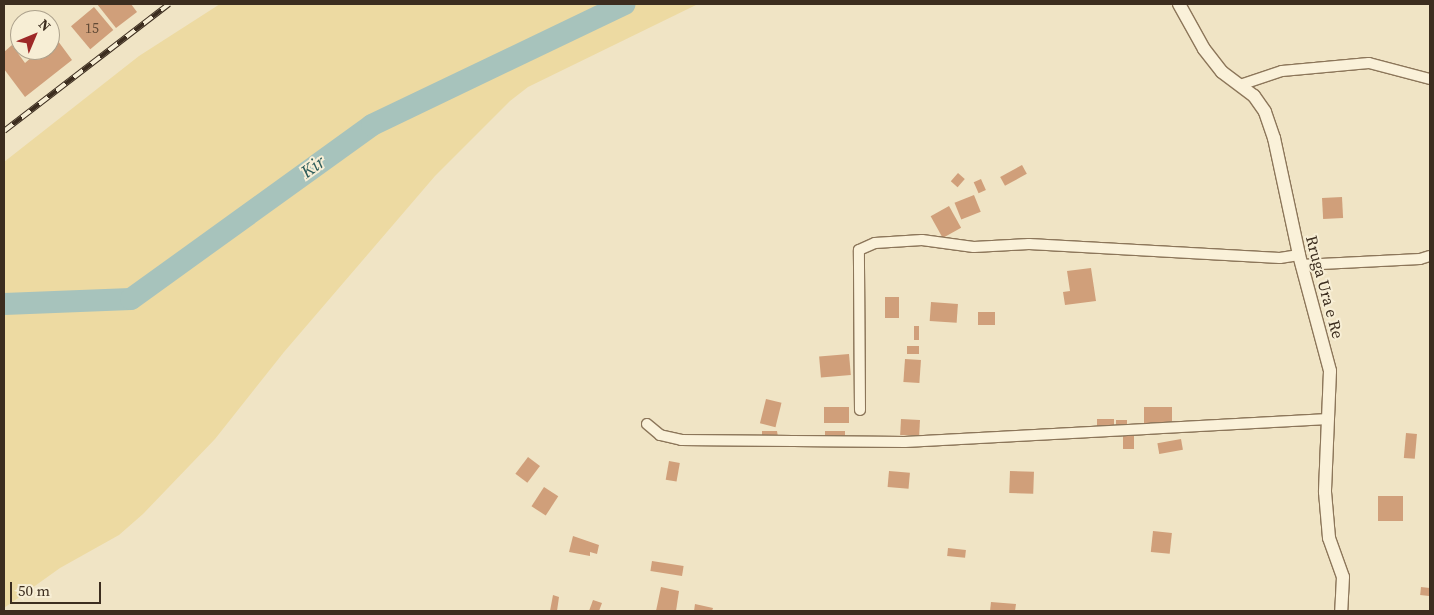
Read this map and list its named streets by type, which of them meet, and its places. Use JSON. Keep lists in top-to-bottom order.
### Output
{
  "streets": {
    "street": ["Rruga Ura e Re"]
  },
  "water": ["Kir"],
  "house_numbers": ["15"],
  "scale_bar": "50 m",
  "north": "top right"
}
